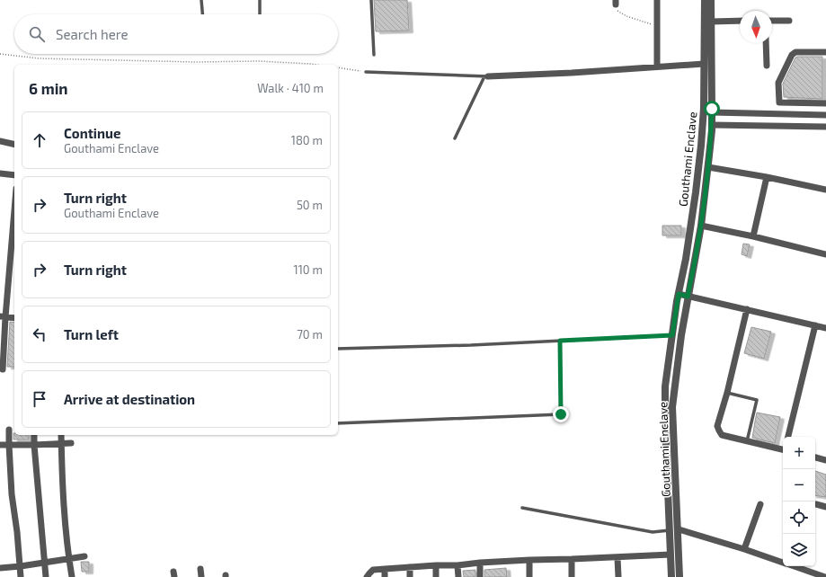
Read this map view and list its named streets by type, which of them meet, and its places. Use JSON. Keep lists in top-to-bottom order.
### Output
{
  "streets": {
    "street": ["Gouthami Enclave"]
  },
  "north": "bottom",
  "page": {
    "search": "Search here",
    "heading": ["6 min", "Walk · 410 m"],
    "list": [
      ["Continue", "Gouthami Enclave", "180 m"],
      ["Turn right", "Gouthami Enclave", "50 m"],
      ["Turn right", "110 m"],
      ["Turn left", "70 m"],
      "Arrive at destination"
    ],
    "map_buttons": ["+", "−"]
  }
}
